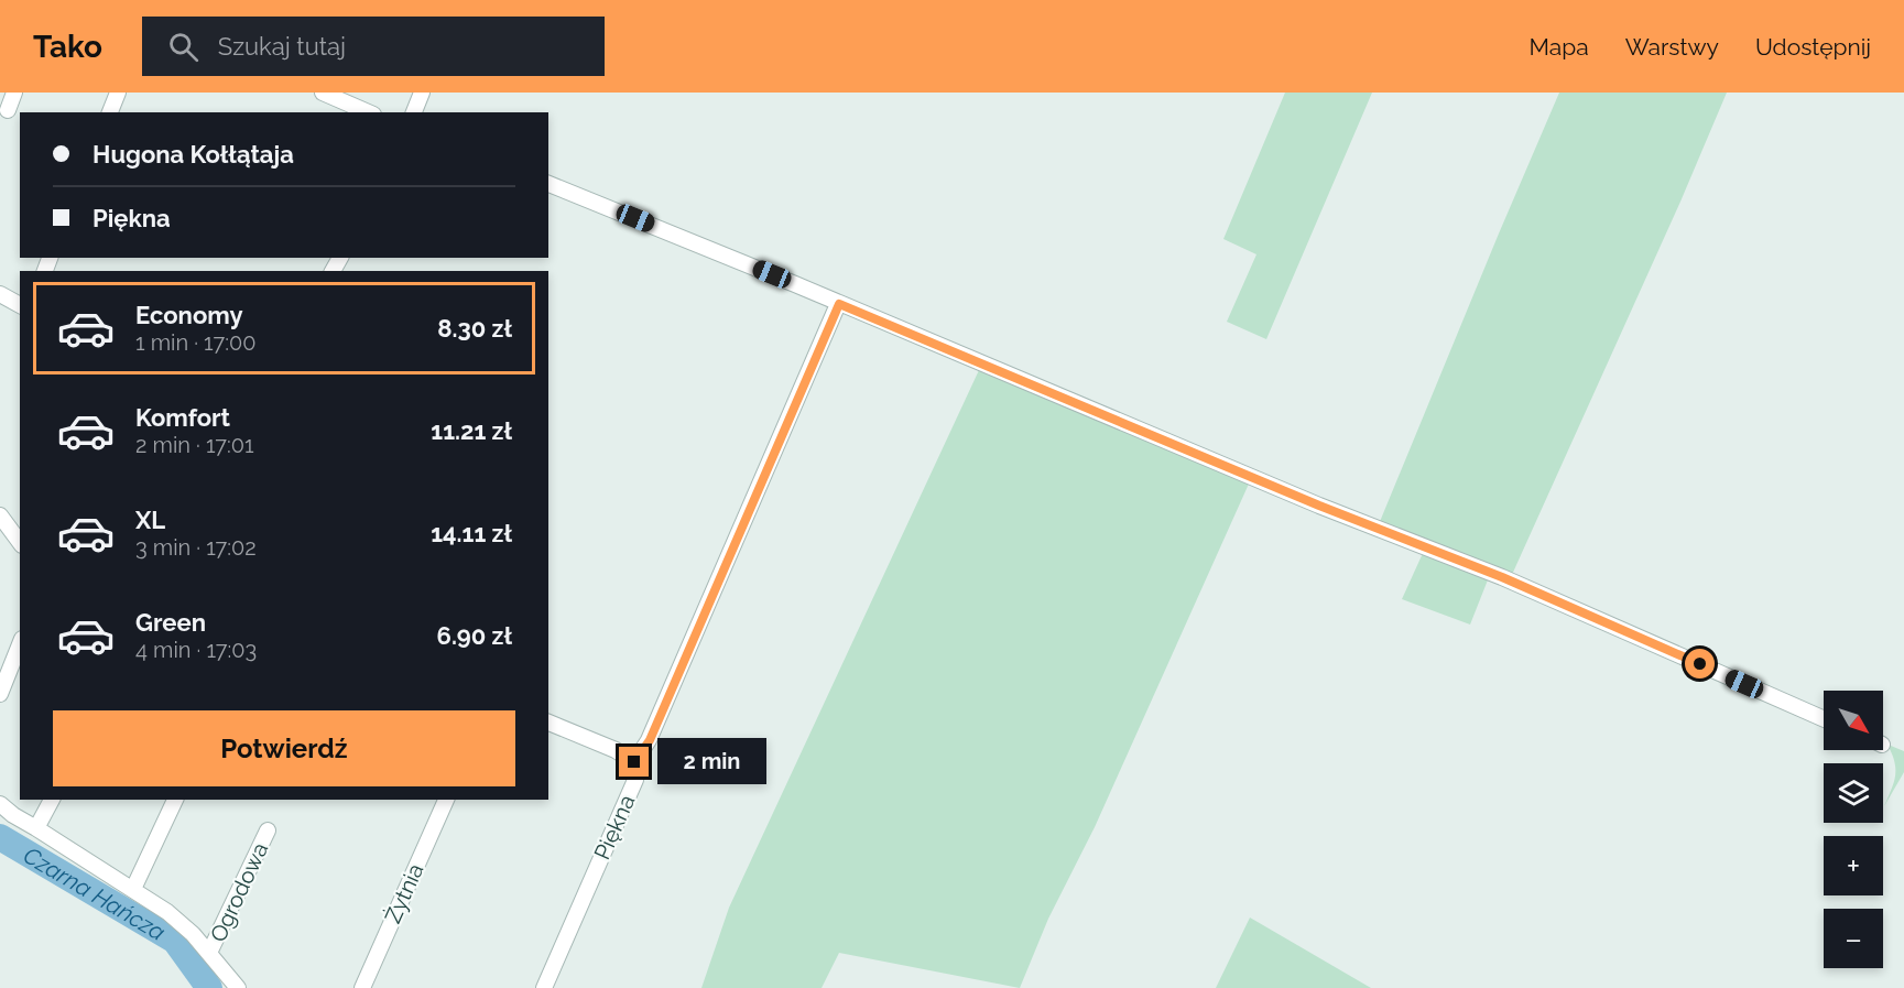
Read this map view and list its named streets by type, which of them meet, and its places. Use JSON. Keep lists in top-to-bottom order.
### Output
{
  "streets": {
    "street": ["Piękna", "Ogrodowa", "Żytnia"]
  },
  "water": ["Czarna Hańcza"],
  "north": "bottom right",
  "page": {
    "header": "Tako",
    "search": "Szukaj tutaj",
    "nav": ["Mapa", "Warstwy", "Udostępnij"],
    "banner": ["Hugona Kołłątaja", "Piękna"],
    "list": [
      {
        "name": "Economy",
        "note": "1 min · 17:00",
        "value": "8.30 zł"
      },
      {
        "name": "Komfort",
        "note": "2 min · 17:01",
        "value": "11.21 zł"
      },
      {
        "name": "XL",
        "note": "3 min · 17:02",
        "value": "14.11 zł"
      },
      {
        "name": "Green",
        "note": "4 min · 17:03",
        "value": "6.90 zł"
      }
    ],
    "map_buttons": ["+", "−"],
    "buttons": "Potwierdź",
    "bubble": "2 min"
  }
}
